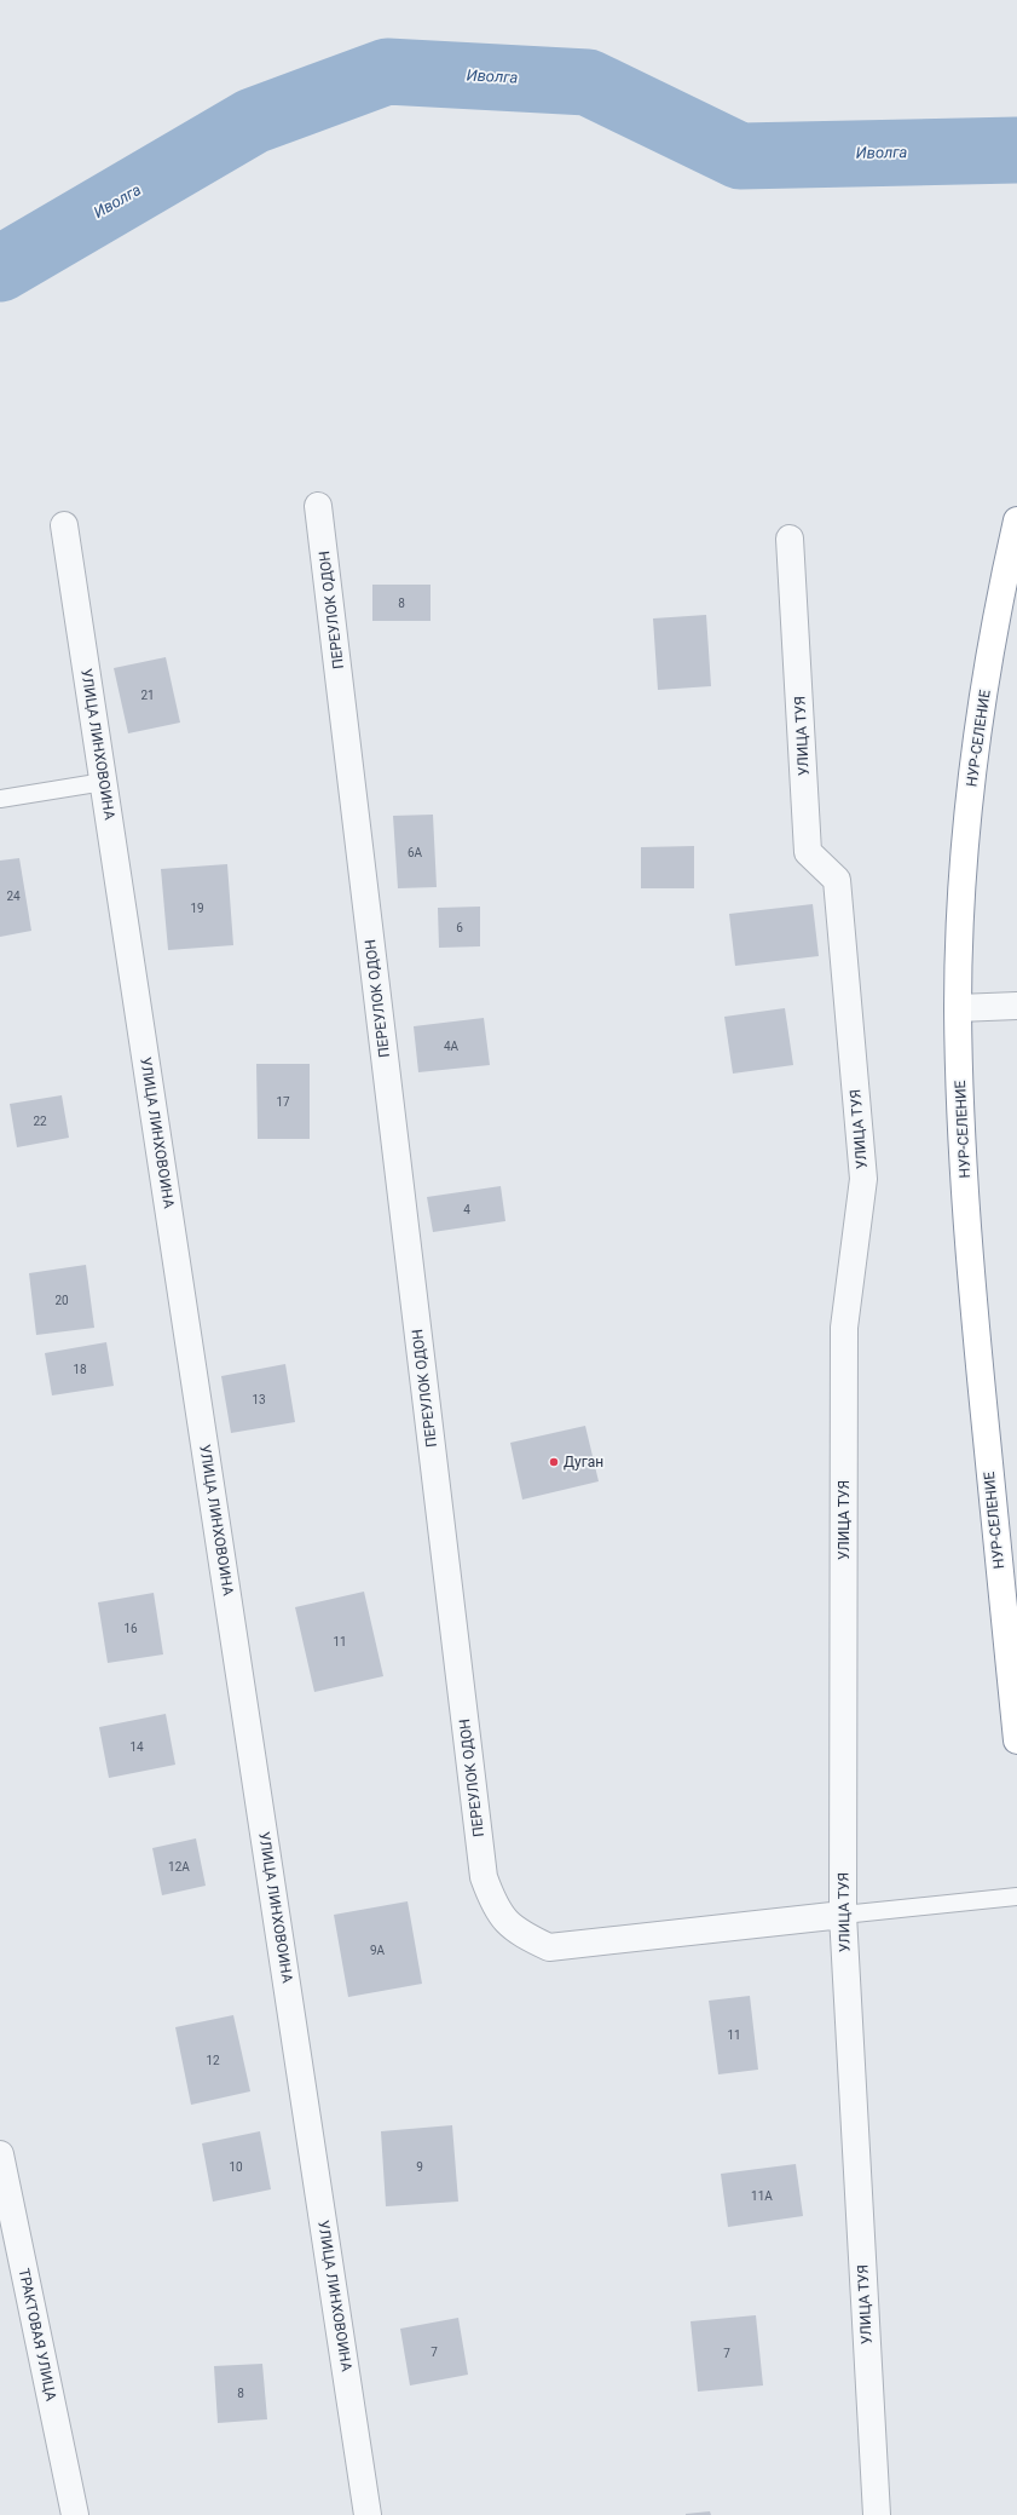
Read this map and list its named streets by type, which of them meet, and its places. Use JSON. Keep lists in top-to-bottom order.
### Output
{
  "streets": {
    "highway": ["НУР-СЕЛЕНИЕ"],
    "street": [
      "ПЕРЕУЛОК ОДОН",
      "УЛИЦА ТУЯ",
      "УЛИЦА ЛИНХОВОИНА",
      "ТРАКТОВАЯ УЛИЦА"
    ]
  },
  "crossings": [
    ["ПЕРЕУЛОК ОДОН", "УЛИЦА ТУЯ"]
  ],
  "water": ["Иволга"],
  "places": ["Дуган"],
  "house_numbers": [
    "8",
    "21",
    "6А",
    "24",
    "19",
    "6",
    "4А",
    "17",
    "22",
    "4",
    "20",
    "18",
    "13",
    "16",
    "11",
    "14",
    "12А",
    "9А",
    "11",
    "12",
    "10",
    "9",
    "11А",
    "7",
    "7",
    "8"
  ]
}
